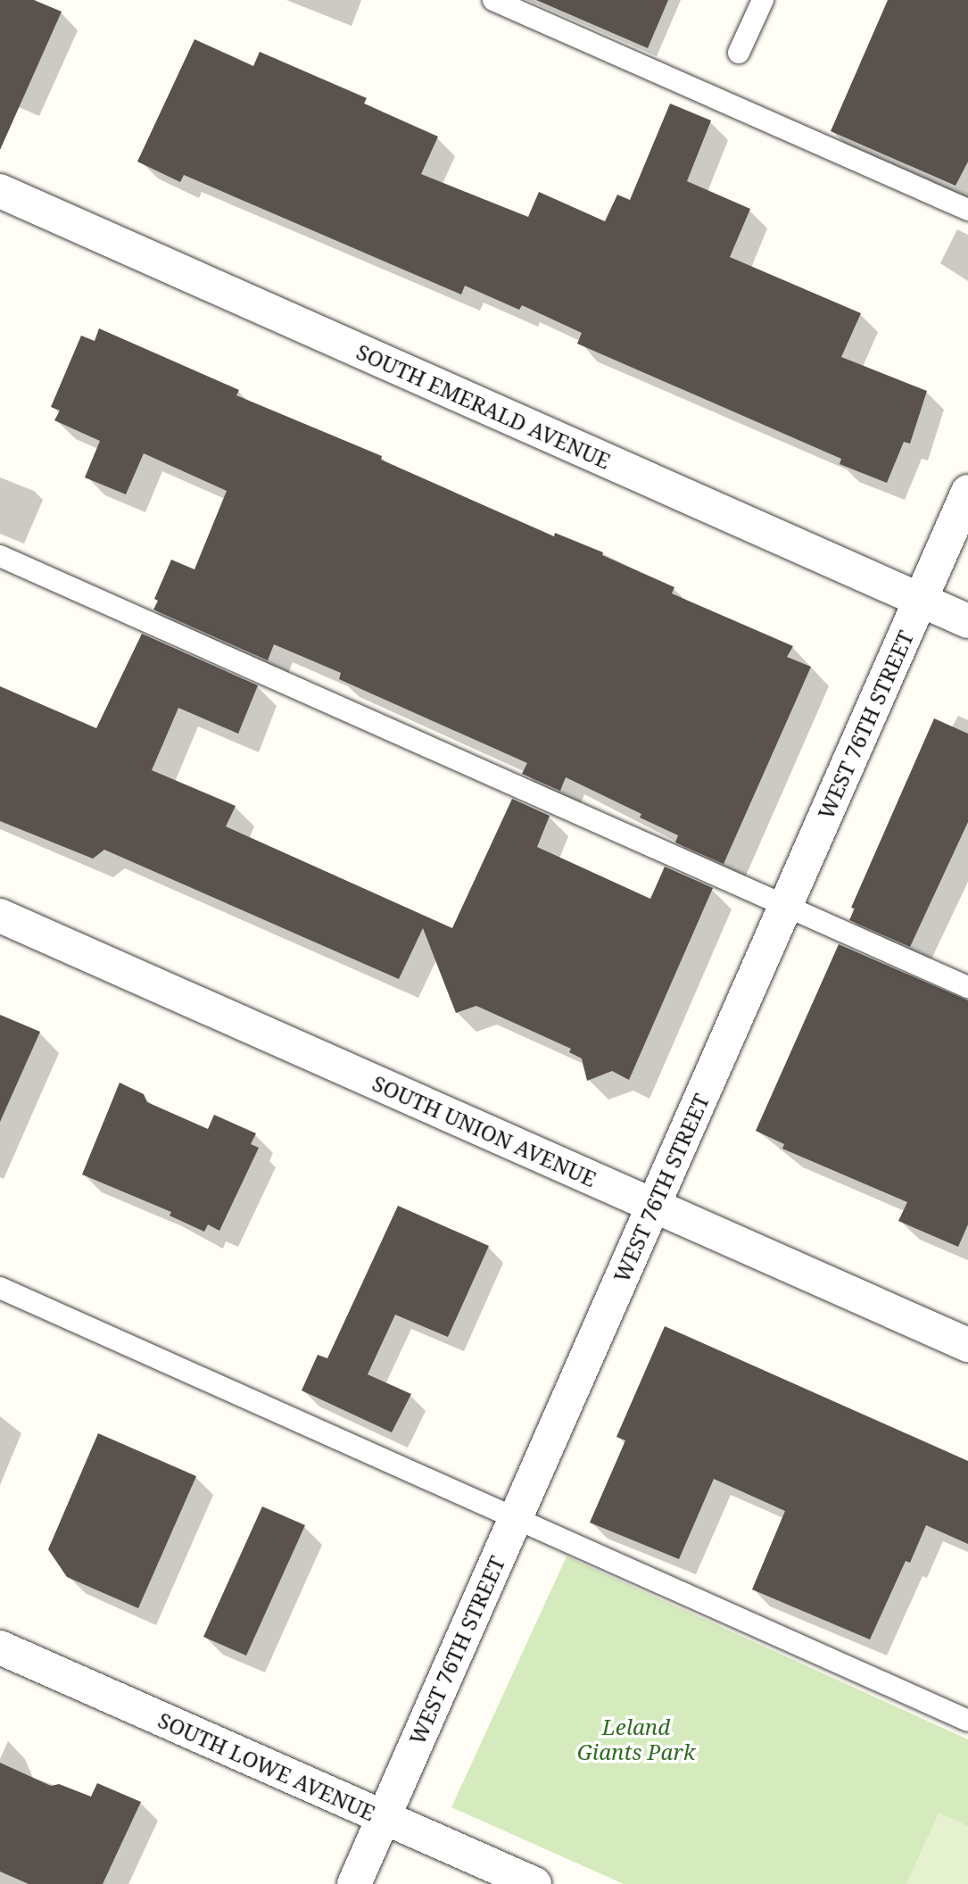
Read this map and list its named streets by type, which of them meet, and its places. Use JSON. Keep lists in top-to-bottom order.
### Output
{
  "streets": {
    "street": [
      "SOUTH EMERALD AVENUE",
      "WEST 76TH STREET",
      "SOUTH UNION AVENUE",
      "SOUTH LOWE AVENUE"
    ]
  },
  "crossings": [
    ["SOUTH EMERALD AVENUE", "WEST 76TH STREET"],
    ["WEST 76TH STREET", "SOUTH UNION AVENUE"],
    ["WEST 76TH STREET", "SOUTH LOWE AVENUE"]
  ],
  "parks": ["Leland Giants Park"]
}
